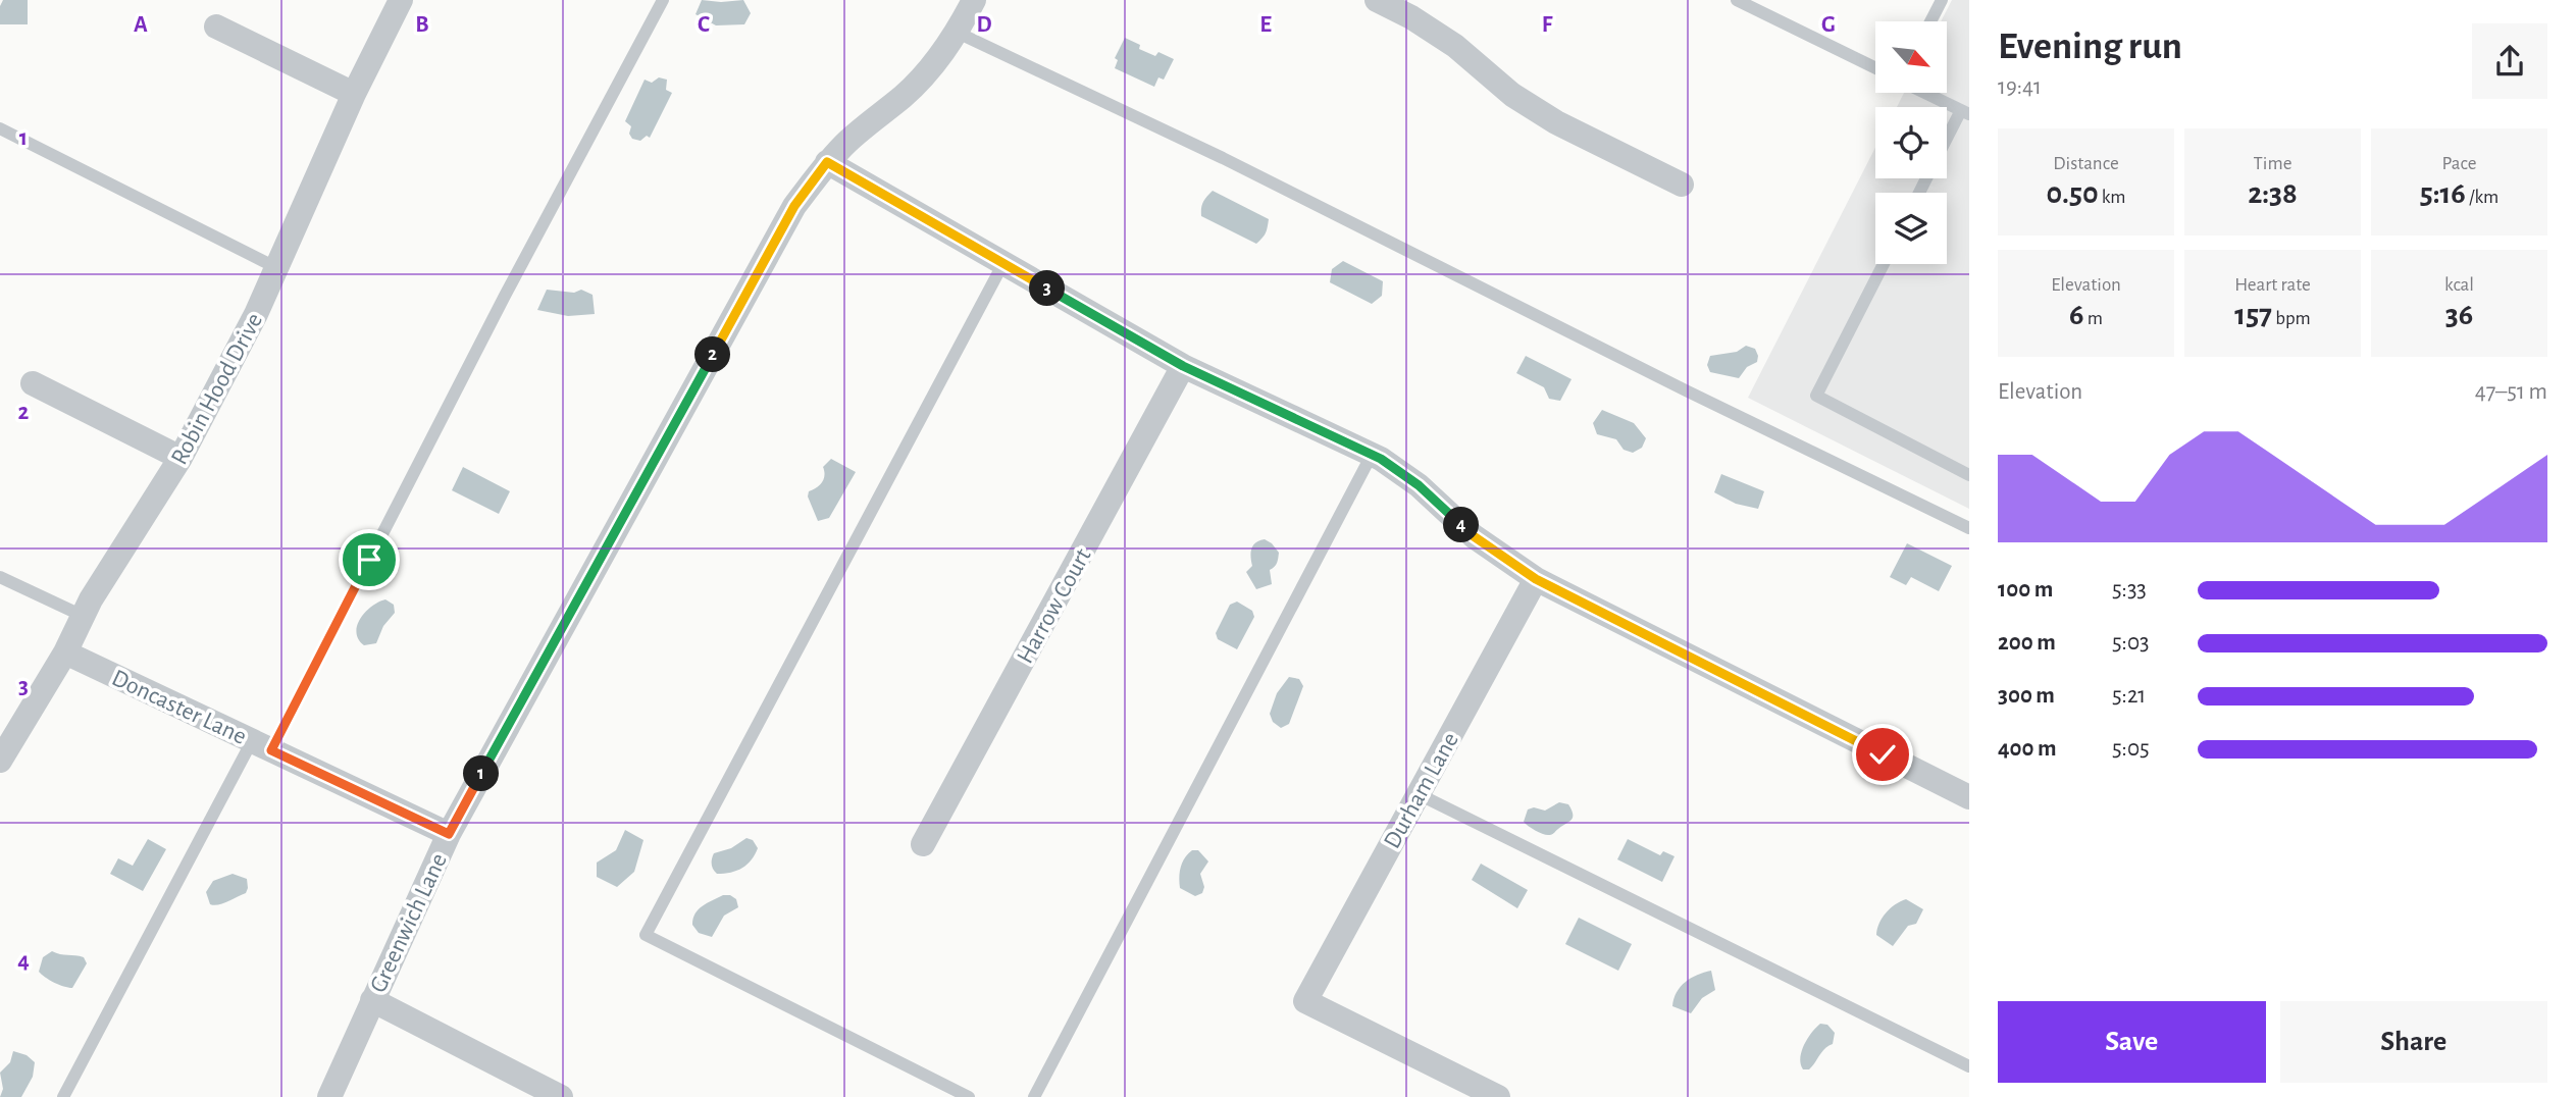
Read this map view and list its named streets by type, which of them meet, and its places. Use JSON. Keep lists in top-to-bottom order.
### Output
{
  "streets": {
    "street": [
      "Robin Hood Drive",
      "Harrow Court",
      "Doncaster Lane",
      "Durham Lane",
      "Greenwich Lane"
    ]
  },
  "crossings": [
    ["Robin Hood Drive", "Doncaster Lane"],
    ["Doncaster Lane", "Greenwich Lane"]
  ],
  "north": "bottom right",
  "page": {
    "heading": ["Evening run", "19:41"],
    "stats": [
      ["Distance", "0.50 km"],
      ["Time", "2:38"],
      ["Pace", "5:16 /km"],
      ["Elevation", "6 m"],
      ["Heart rate", "157 bpm"],
      ["kcal", "36"]
    ],
    "pins": [
      "3",
      "2",
      "4",
      "1"
    ],
    "chart": ["Elevation", "47–51 m"],
    "list": [
      {
        "name": "100 m",
        "note": "5:33"
      },
      {
        "name": "200 m",
        "note": "5:03"
      },
      {
        "name": "300 m",
        "note": "5:21"
      },
      {
        "name": "400 m",
        "note": "5:05"
      }
    ],
    "buttons": ["Save", "Share"]
  },
  "grid": {
    "columns": [
      "A",
      "B",
      "C",
      "D",
      "E",
      "F",
      "G"
    ],
    "rows": [
      "1",
      "2",
      "3",
      "4"
    ]
  }
}
